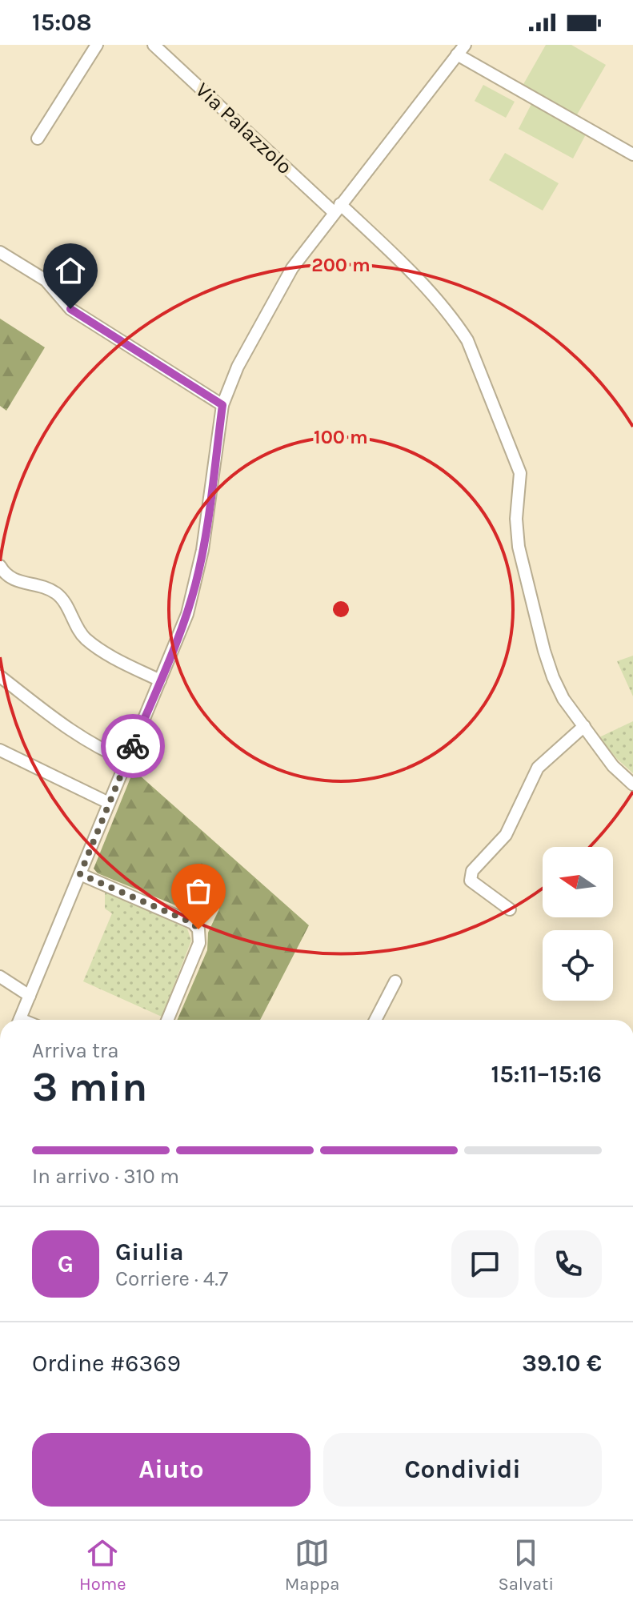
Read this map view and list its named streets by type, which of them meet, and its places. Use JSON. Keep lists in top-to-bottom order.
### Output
{
  "streets": {
    "street": ["Via Palazzolo"]
  },
  "north": "left",
  "page": {
    "status": "15:08",
    "heading": ["3 min", "Arriva tra", "15:11–15:16"],
    "panel": [
      "Giulia",
      "Corriere · 4.7",
      "Ordine #6369",
      "39.10 €"
    ],
    "bar": "In arrivo · 310 m",
    "round": "G",
    "buttons": ["Aiuto", "Condividi"],
    "tabs": ["Home", "Mappa", "Salvati"]
  },
  "rings": ["200 m", "100 m"]
}
